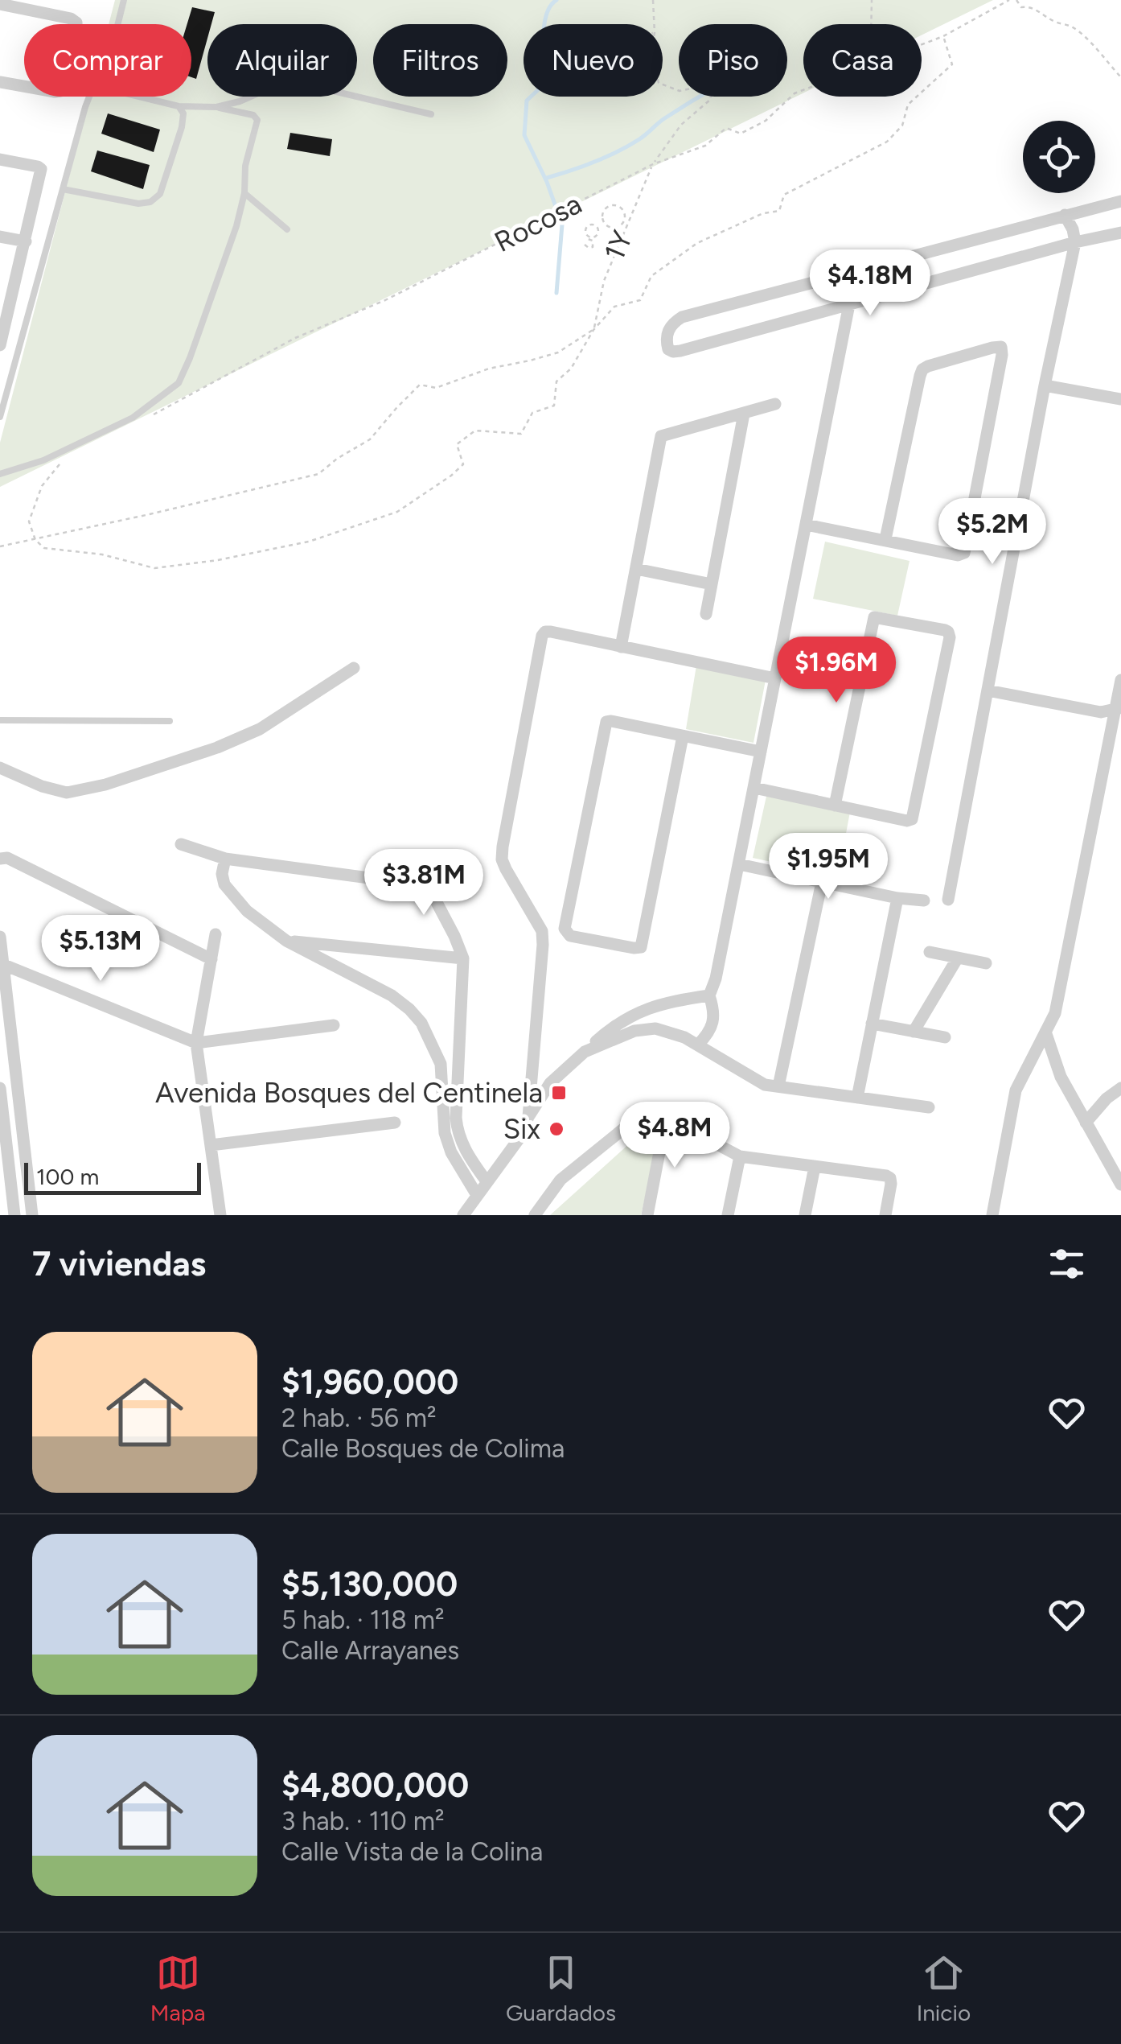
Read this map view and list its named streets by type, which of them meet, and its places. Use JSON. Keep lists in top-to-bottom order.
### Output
{
  "streets": {
    "path": ["Rocosa", "1Y"]
  },
  "crossings": [
    ["Rocosa", "1Y"]
  ],
  "places": {
    "transit": ["Avenida Bosques del Centinela"],
    "other": ["Six"]
  },
  "scale_bar": "100 m",
  "page": {
    "chip": [
      "Comprar",
      "Alquilar",
      "Filtros",
      "Nuevo",
      "Piso",
      "Casa"
    ],
    "price": [
      "$4.18M",
      "$5.2M",
      "$1.96M",
      "$1.95M",
      "$3.81M",
      "$5.13M",
      "$4.8M"
    ],
    "scale": "100 m",
    "heading": "7 viviendas",
    "list": [
      {
        "name": "$1,960,000",
        "note": "2 hab. · 56 m² · Calle Bosques de Colima"
      },
      {
        "name": "$5,130,000",
        "note": "5 hab. · 118 m² · Calle Arrayanes"
      },
      {
        "name": "$4,800,000",
        "note": "3 hab. · 110 m² · Calle Vista de la Colina"
      }
    ],
    "tabs": ["Mapa", "Guardados", "Inicio"]
  }
}
